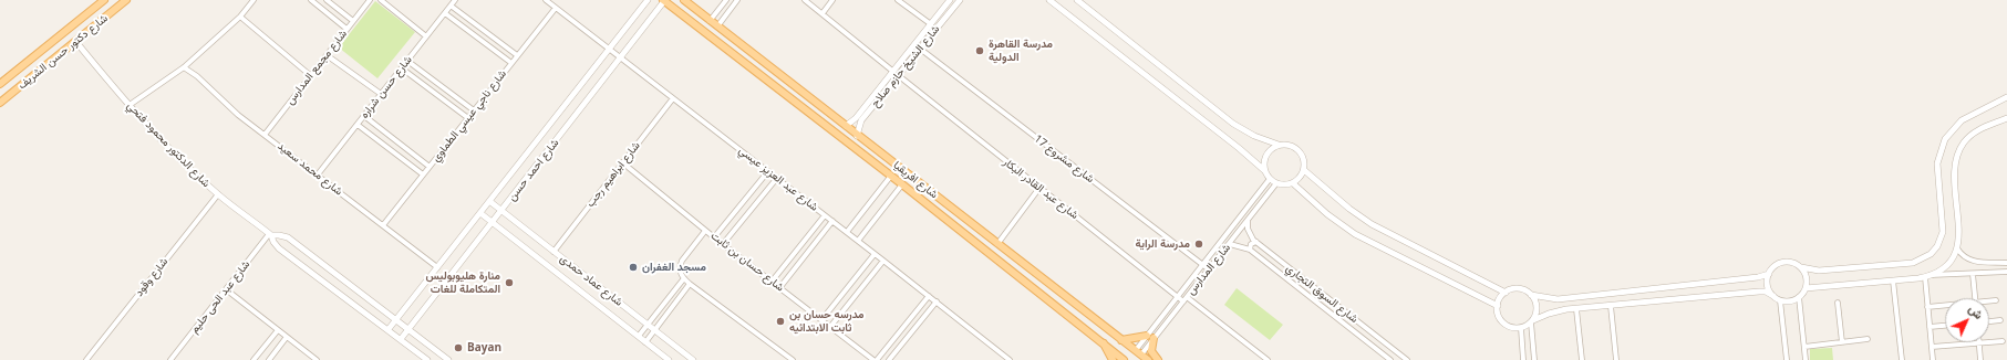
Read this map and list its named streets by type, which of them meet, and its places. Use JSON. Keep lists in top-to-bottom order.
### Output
{
  "streets": {
    "main road": ["شارع دكتور حسن الشريف", "شارع افريقيا"],
    "street": [
      "شارع الشيخ حازم صلاح",
      "شارع مجمع المدارس",
      "شارع حسن شراره",
      "شارع ناجي عيسي الطماوي",
      "شارع الدكتور محمود فتحي",
      "شارع مشروع 17",
      "شارع محمد سعيد",
      "شارع احمد حسن",
      "شارع ابراهيم رجب",
      "شارع عبد العزيز عيسي",
      "شارع عبد القادر البكار",
      "شارع حسان بن ثابت",
      "شارع المدارس",
      "شارع وقود",
      "شارع عماد حمدى",
      "شارع السوق التجاري",
      "شارع عبد الحى حليم"
    ]
  },
  "crossings": [
    ["شارع دكتور حسن الشريف", "شارع الدكتور محمود فتحي"],
    ["شارع الشيخ حازم صلاح", "شارع مشروع 17"],
    ["شارع الشيخ حازم صلاح", "شارع افريقيا"],
    ["شارع الشيخ حازم صلاح", "شارع عبد القادر البكار"],
    ["شارع مجمع المدارس", "شارع محمد سعيد"],
    ["شارع حسن شراره", "شارع محمد سعيد"],
    ["شارع ناجي عيسي الطماوي", "شارع محمد سعيد"],
    ["شارع ناجي عيسي الطماوي", "شارع عبد العزيز عيسي"],
    ["شارع الدكتور محمود فتحي", "شارع احمد حسن"],
    ["شارع الدكتور محمود فتحي", "شارع وقود"],
    ["شارع الدكتور محمود فتحي", "شارع عبد الحى حليم"],
    ["شارع مشروع 17", "شارع المدارس"],
    ["شارع محمد سعيد", "شارع احمد حسن"],
    ["شارع احمد حسن", "شارع عبد العزيز عيسي"],
    ["شارع احمد حسن", "شارع افريقيا"],
    ["شارع احمد حسن", "شارع عماد حمدى"],
    ["شارع ابراهيم رجب", "شارع عبد العزيز عيسي"],
    ["شارع ابراهيم رجب", "شارع حسان بن ثابت"],
    ["شارع ابراهيم رجب", "شارع عماد حمدى"],
    ["شارع افريقيا", "شارع المدارس"],
    ["شارع عبد القادر البكار", "شارع المدارس"],
    ["شارع المدارس", "شارع السوق التجاري"]
  ],
  "places": [
    "مدرسة القاهرة الدولية",
    "مدرسة الراية",
    "مسجد الغفران",
    "منارة هليوبوليس المتكاملة للغات",
    "مدرسه حسان بن ثابت الابتدائيه",
    "Bayan"
  ],
  "north": "top right"
}
